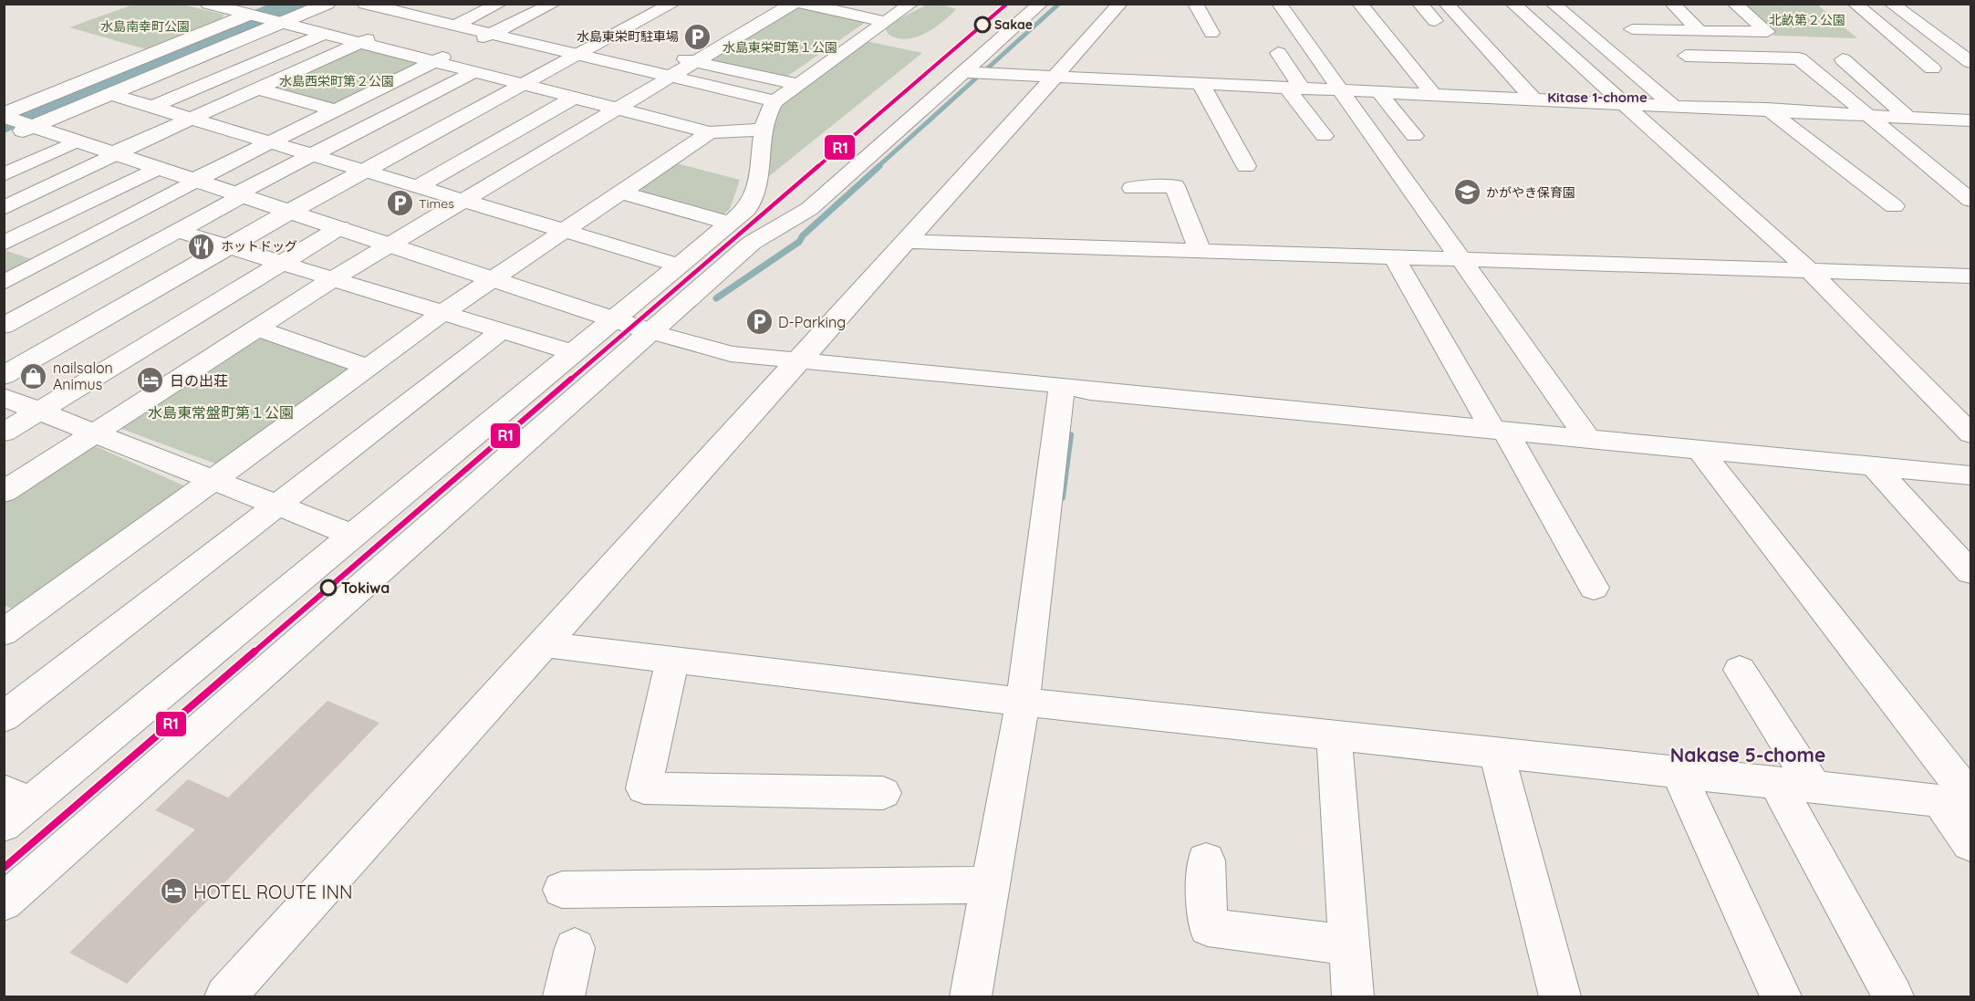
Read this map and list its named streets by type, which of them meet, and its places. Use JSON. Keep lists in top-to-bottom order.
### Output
{
  "districts": ["Kitase 1-chome", "Nakase 5-chome"],
  "parks": [
    "北畝第２公園",
    "水島南幸町公園",
    "水島東栄町第１公園",
    "水島西栄町第２公園",
    "水島東常盤町第１公園"
  ],
  "places": {
    "other": ["Sakae", "Tokiwa"],
    "parking": ["水島東栄町駐車場", "Times", "D-Parking"],
    "school or university": ["かがやき保育園"],
    "restaurant": ["ホットドッグ"],
    "shop": ["nailsalon Animus"],
    "hotel": ["日の出荘", "HOTEL ROUTE INN"]
  },
  "lines": ["transit line R1"]
}
